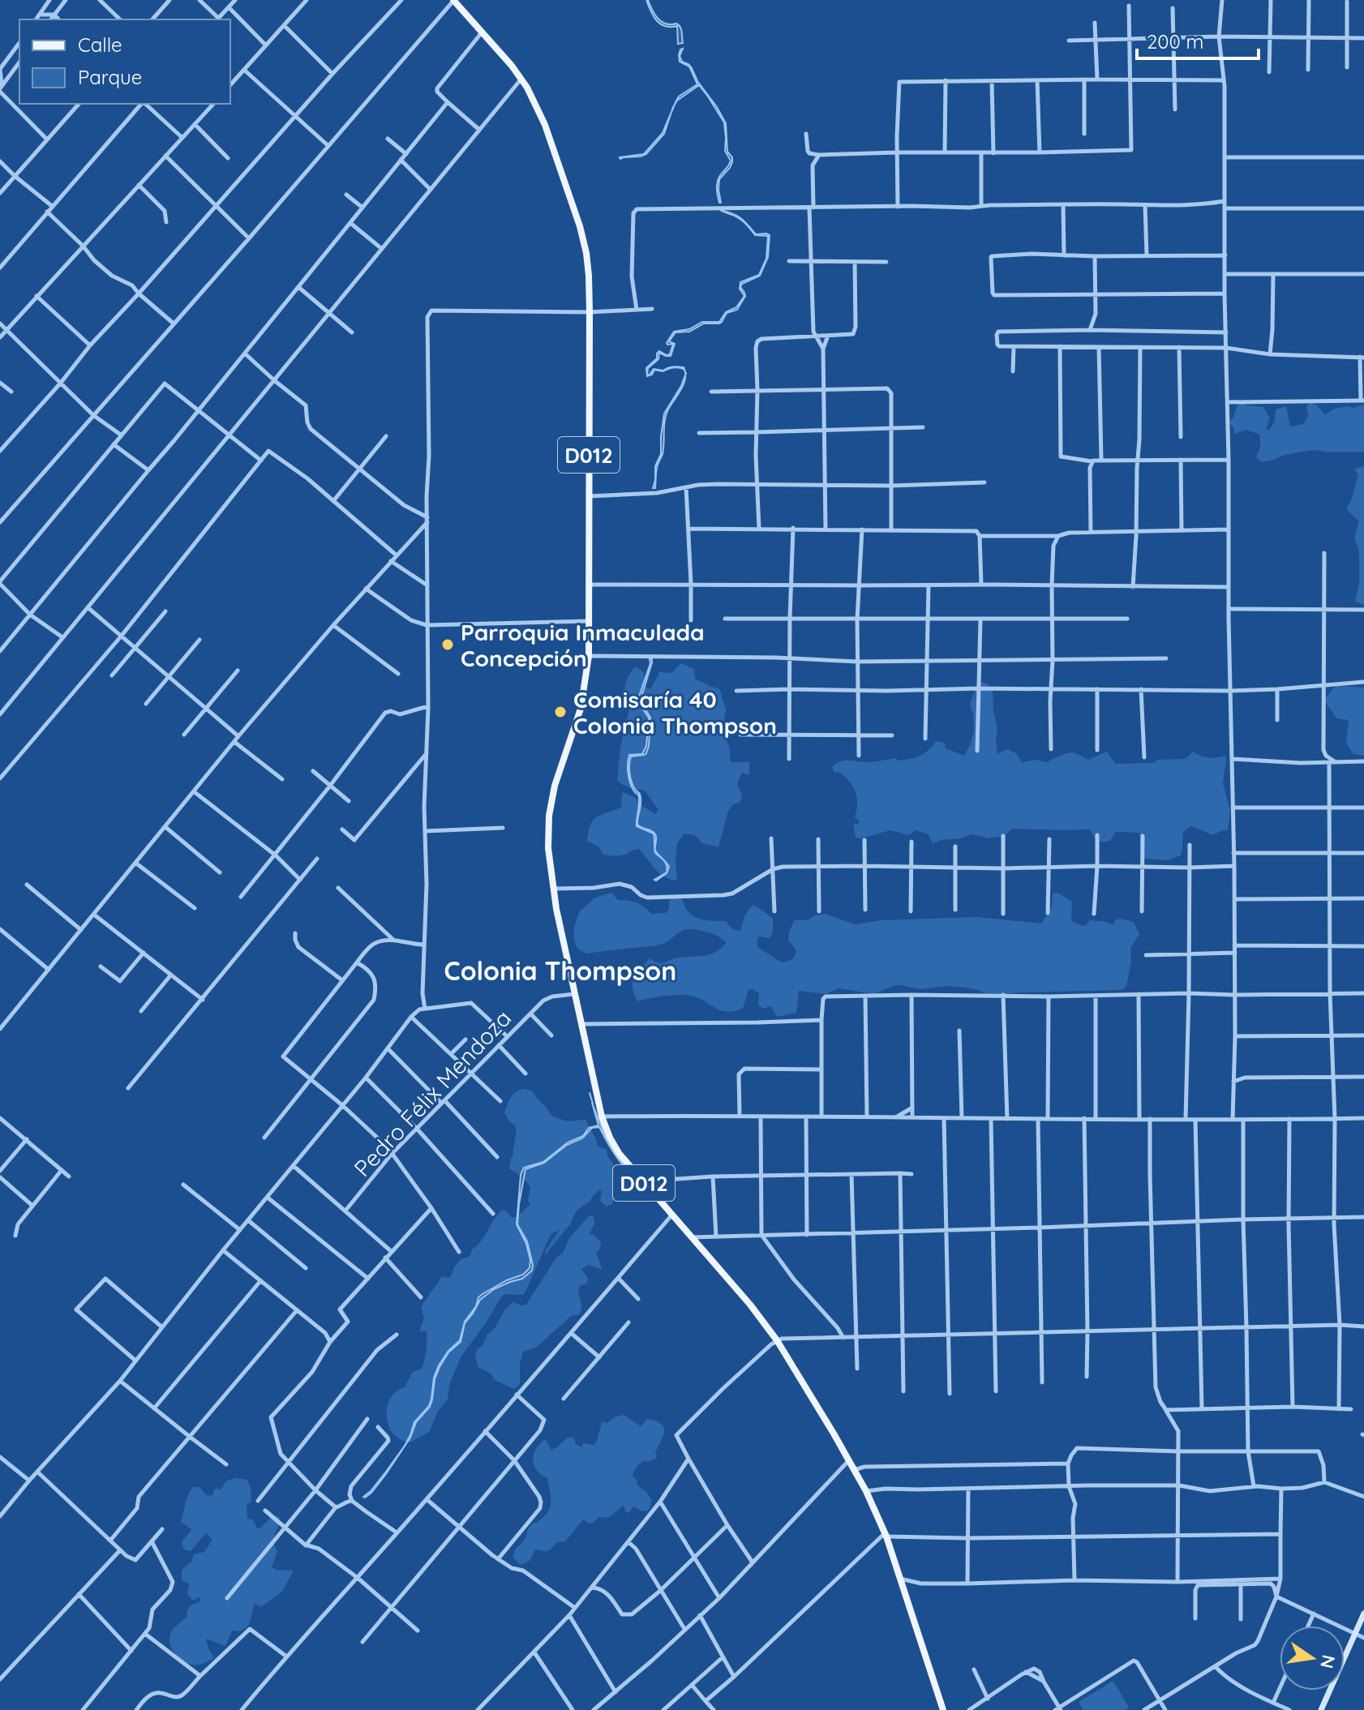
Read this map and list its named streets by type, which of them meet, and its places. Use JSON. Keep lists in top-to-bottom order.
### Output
{
  "streets": {
    "main road": ["D012"],
    "street": ["Pedro Félix Mendoza"]
  },
  "crossings": [
    ["D012", "Pedro Félix Mendoza"]
  ],
  "districts": ["Colonia Thompson"],
  "places": ["Parroquia Inmaculada Concepción", "Comisaría 40 Colonia Thompson"],
  "legend": ["Calle", "Parque"],
  "scale_bar": "200 m",
  "north": "right"
}
